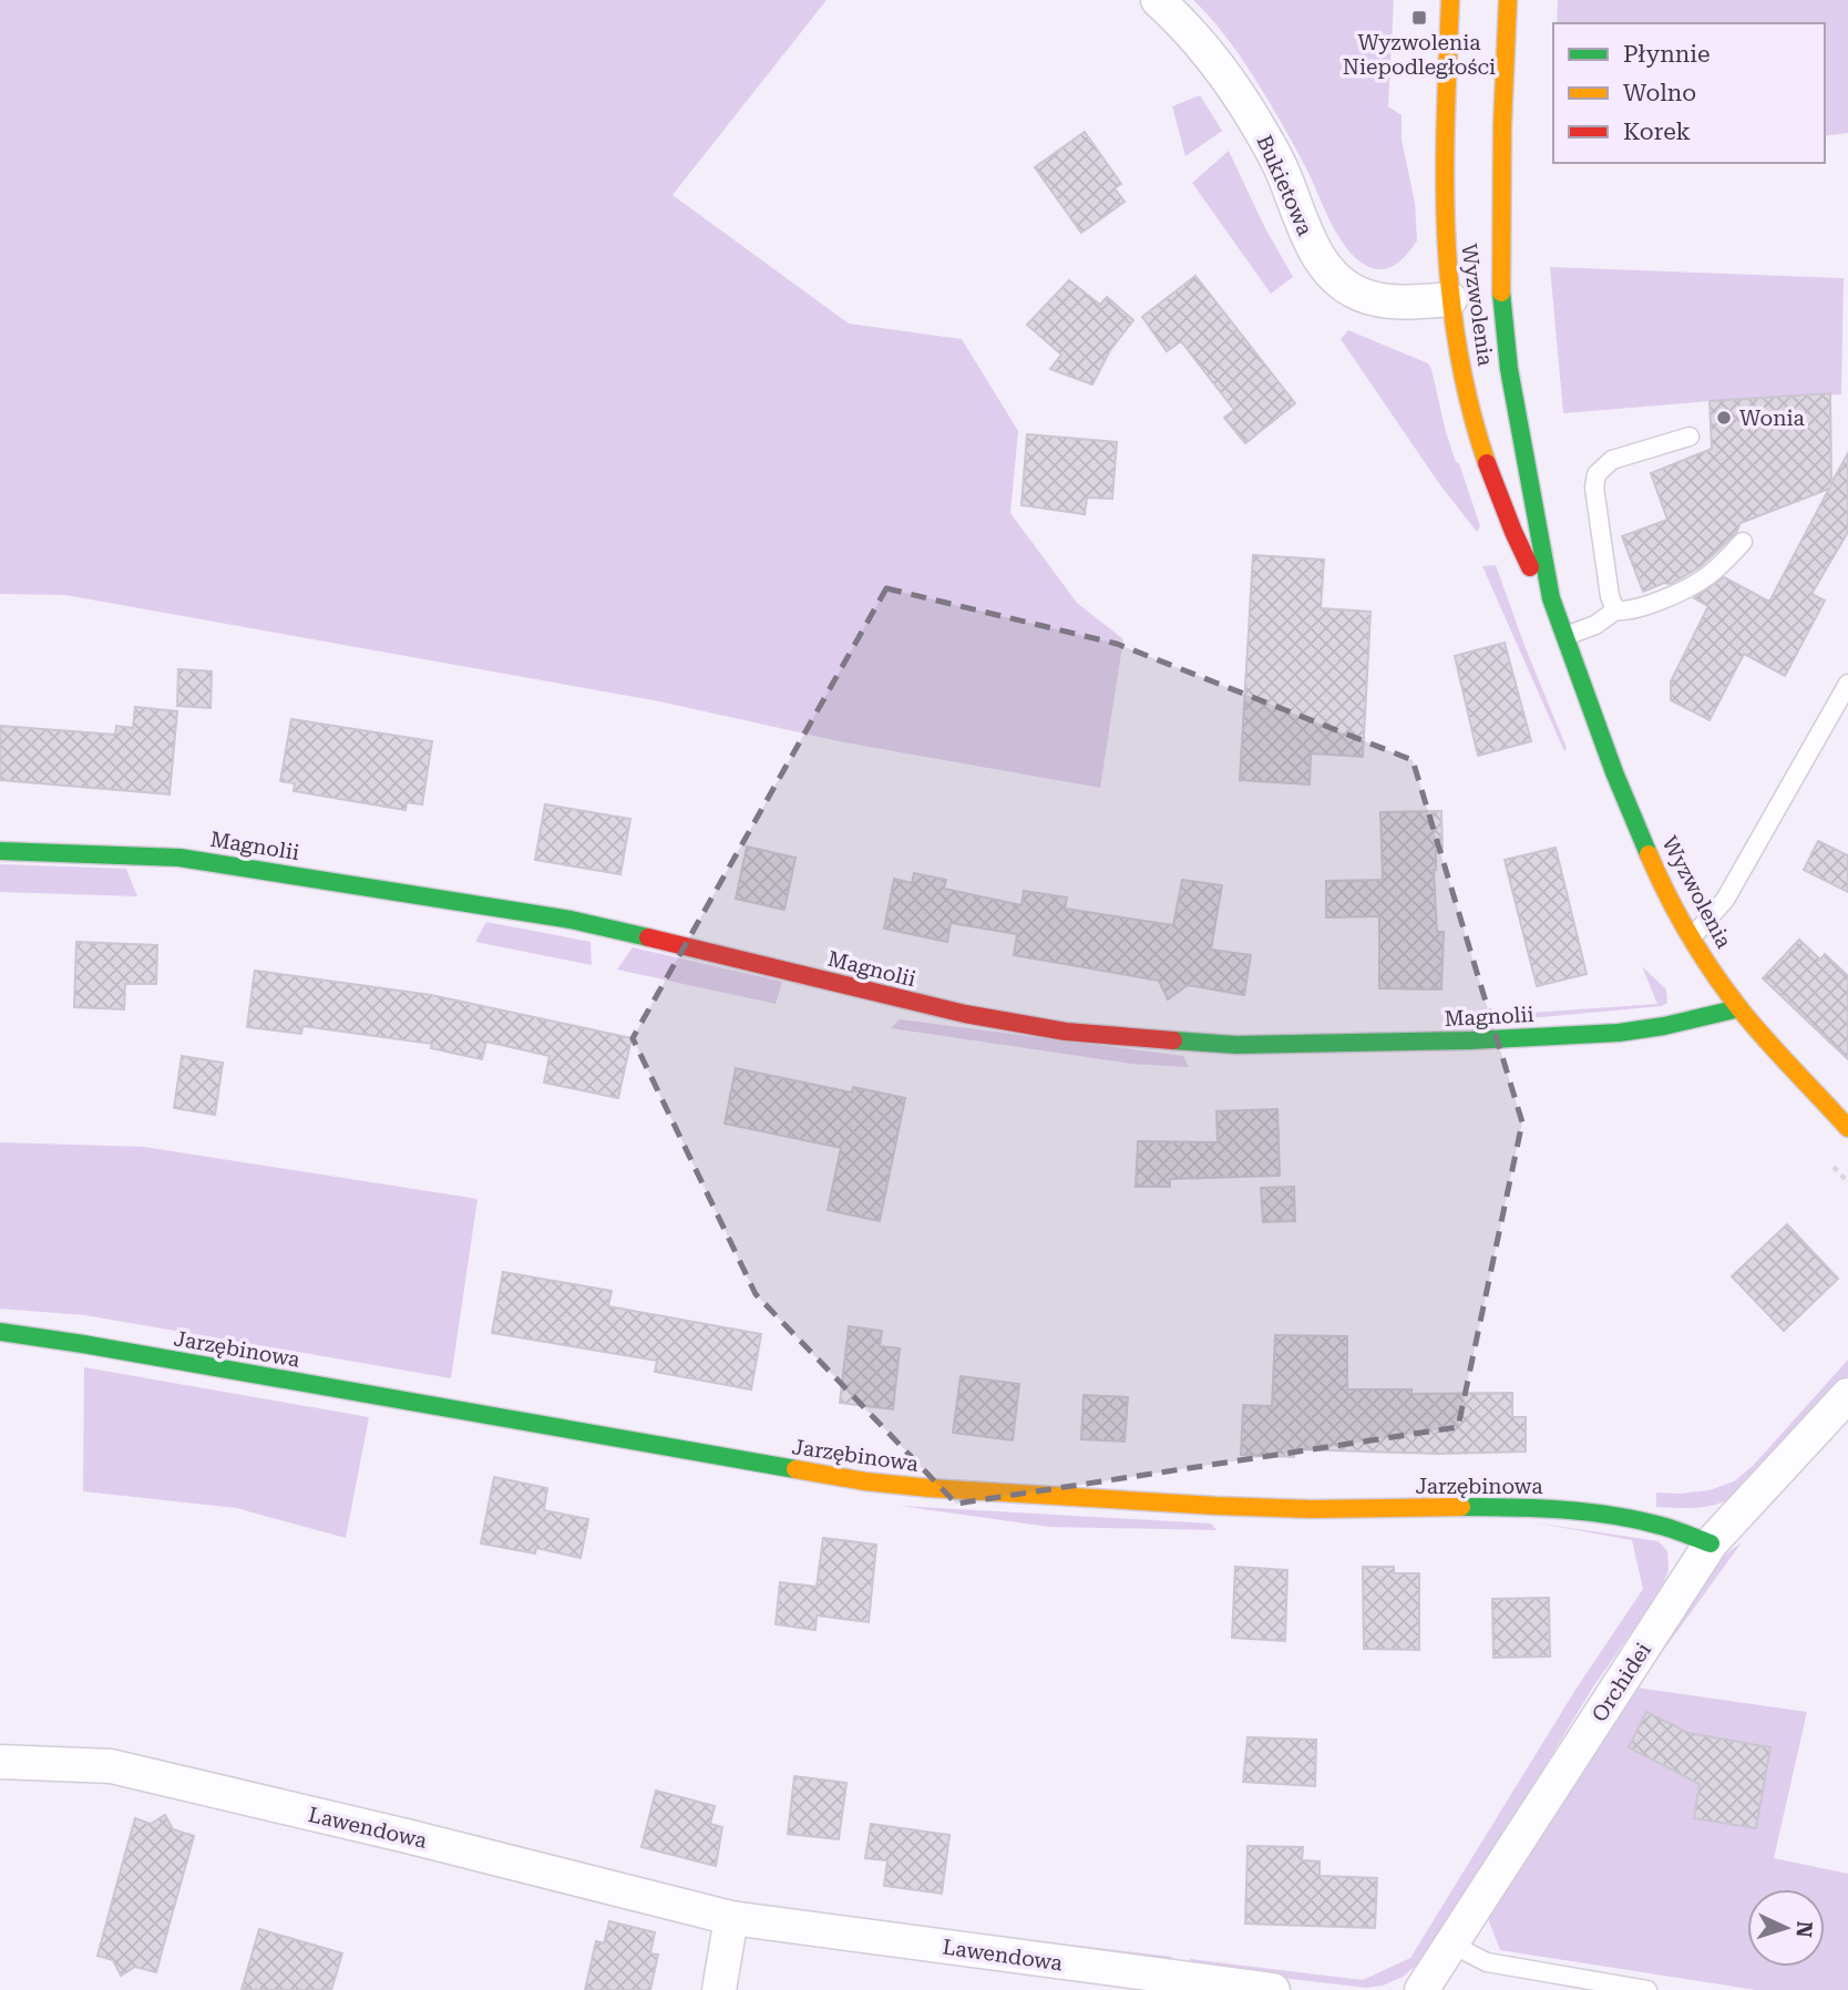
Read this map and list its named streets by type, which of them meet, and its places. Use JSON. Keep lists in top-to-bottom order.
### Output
{
  "streets": {
    "street": [
      "Bukietowa",
      "Wyzwolenia",
      "Magnolii",
      "Jarzębinowa",
      "Orchidei",
      "Lawendowa"
    ]
  },
  "crossings": [
    ["Bukietowa", "Wyzwolenia"],
    ["Wyzwolenia", "Magnolii"],
    ["Jarzębinowa", "Orchidei"]
  ],
  "places": {
    "transit": ["Wyzwolenia Niepodległości"],
    "other": ["Wonia"]
  },
  "legend": ["Płynnie", "Wolno", "Korek"],
  "north": "right"
}
